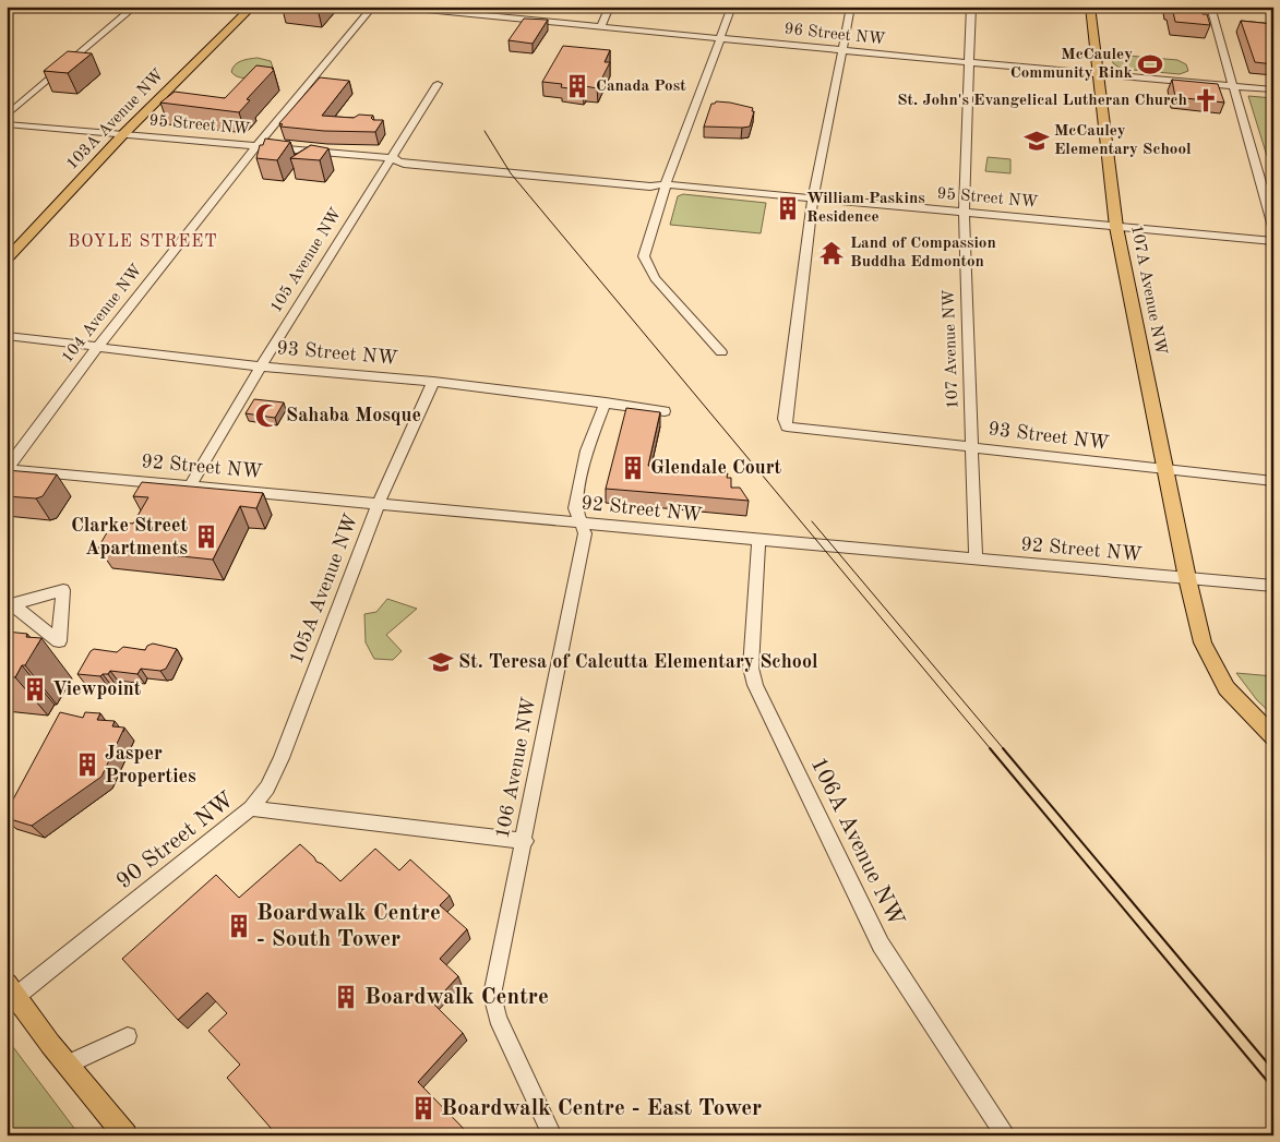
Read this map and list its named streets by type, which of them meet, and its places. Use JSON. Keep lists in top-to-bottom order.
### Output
{
  "streets": {
    "main road": ["103A Avenue NW", "107A Avenue NW"],
    "street": [
      "96 Street NW",
      "95 Street NW",
      "105 Avenue NW",
      "104 Avenue NW",
      "107 Avenue NW",
      "93 Street NW",
      "92 Street NW",
      "105A Avenue NW",
      "106 Avenue NW",
      "90 Street NW",
      "106A Avenue NW"
    ]
  },
  "crossings": [
    ["96 Street NW", "107A Avenue NW"],
    ["96 Street NW", "107 Avenue NW"],
    ["103A Avenue NW", "95 Street NW"],
    ["95 Street NW", "105 Avenue NW"],
    ["95 Street NW", "107A Avenue NW"],
    ["95 Street NW", "104 Avenue NW"],
    ["95 Street NW", "107 Avenue NW"],
    ["95 Street NW", "93 Street NW"],
    ["105 Avenue NW", "93 Street NW"],
    ["105 Avenue NW", "92 Street NW"],
    ["107A Avenue NW", "93 Street NW"],
    ["107A Avenue NW", "92 Street NW"],
    ["104 Avenue NW", "93 Street NW"],
    ["104 Avenue NW", "92 Street NW"],
    ["107 Avenue NW", "93 Street NW"],
    ["107 Avenue NW", "92 Street NW"],
    ["93 Street NW", "105A Avenue NW"],
    ["93 Street NW", "106 Avenue NW"],
    ["92 Street NW", "105A Avenue NW"],
    ["92 Street NW", "106 Avenue NW"],
    ["92 Street NW", "106A Avenue NW"],
    ["105A Avenue NW", "90 Street NW"],
    ["106 Avenue NW", "90 Street NW"]
  ],
  "districts": ["BOYLE STREET"],
  "places": {
    "sports": ["McCauley Community Rink"],
    "building": [
      "Canada Post",
      "William Paskins Residence",
      "Glendale Court",
      "Clarke Street Apartments",
      "Viewpoint",
      "Jasper Properties",
      "Boardwalk Centre - South Tower",
      "Boardwalk Centre",
      "Boardwalk Centre - East Tower"
    ],
    "church": ["St. John's Evangelical Lutheran Church"],
    "school or university": ["McCauley Elementary School", "St. Teresa of Calcutta Elementary School"],
    "temple": ["Land of Compassion Buddha Edmonton"],
    "mosque": ["Sahaba Mosque"]
  }
}
